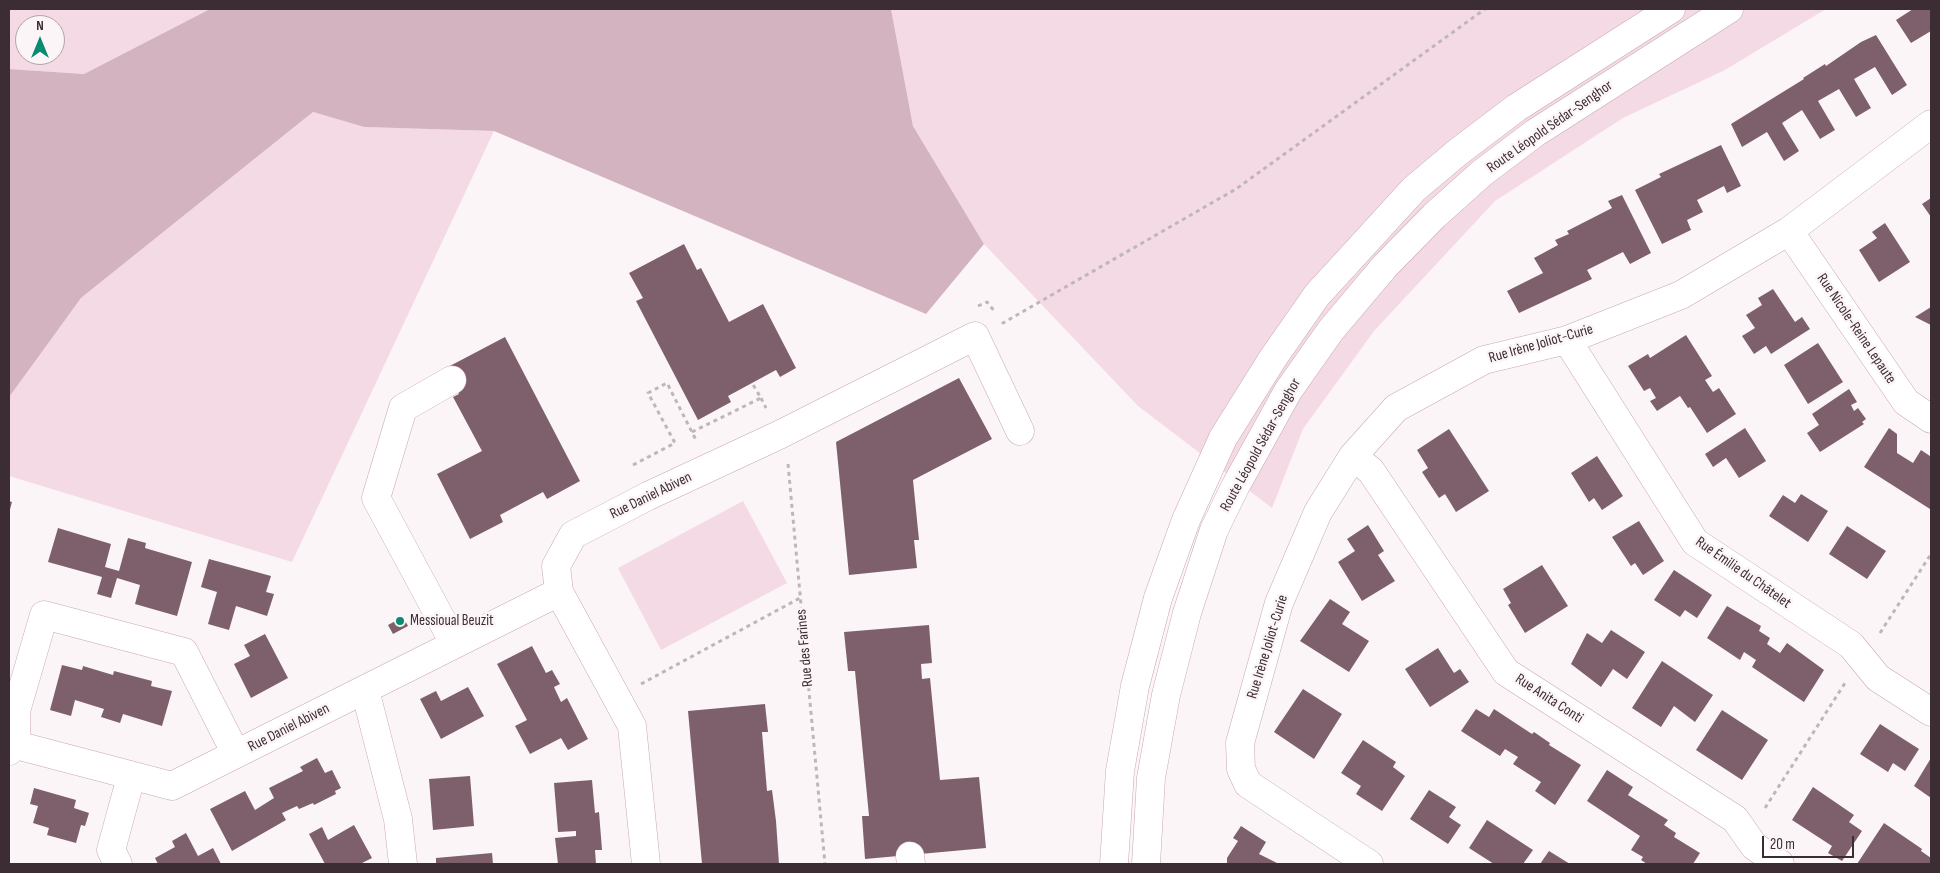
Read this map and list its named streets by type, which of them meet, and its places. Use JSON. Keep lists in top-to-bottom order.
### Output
{
  "streets": {
    "street": [
      "Route Léopold Sédar-Senghor",
      "Rue Nicole-Reine Lepaute",
      "Rue Irène Joliot-Curie",
      "Rue Daniel Abiven",
      "Rue Émilie du Châtelet",
      "Rue Anita Conti"
    ],
    "path": ["Rue des Farines"]
  },
  "crossings": [
    ["Rue Nicole-Reine Lepaute", "Rue Irène Joliot-Curie"],
    ["Rue Irène Joliot-Curie", "Rue Émilie du Châtelet"],
    ["Rue Irène Joliot-Curie", "Rue Anita Conti"],
    ["Rue Daniel Abiven", "Rue des Farines"]
  ],
  "places": ["Messioual Beuzit"],
  "scale_bar": "20 m",
  "north": "top"
}
